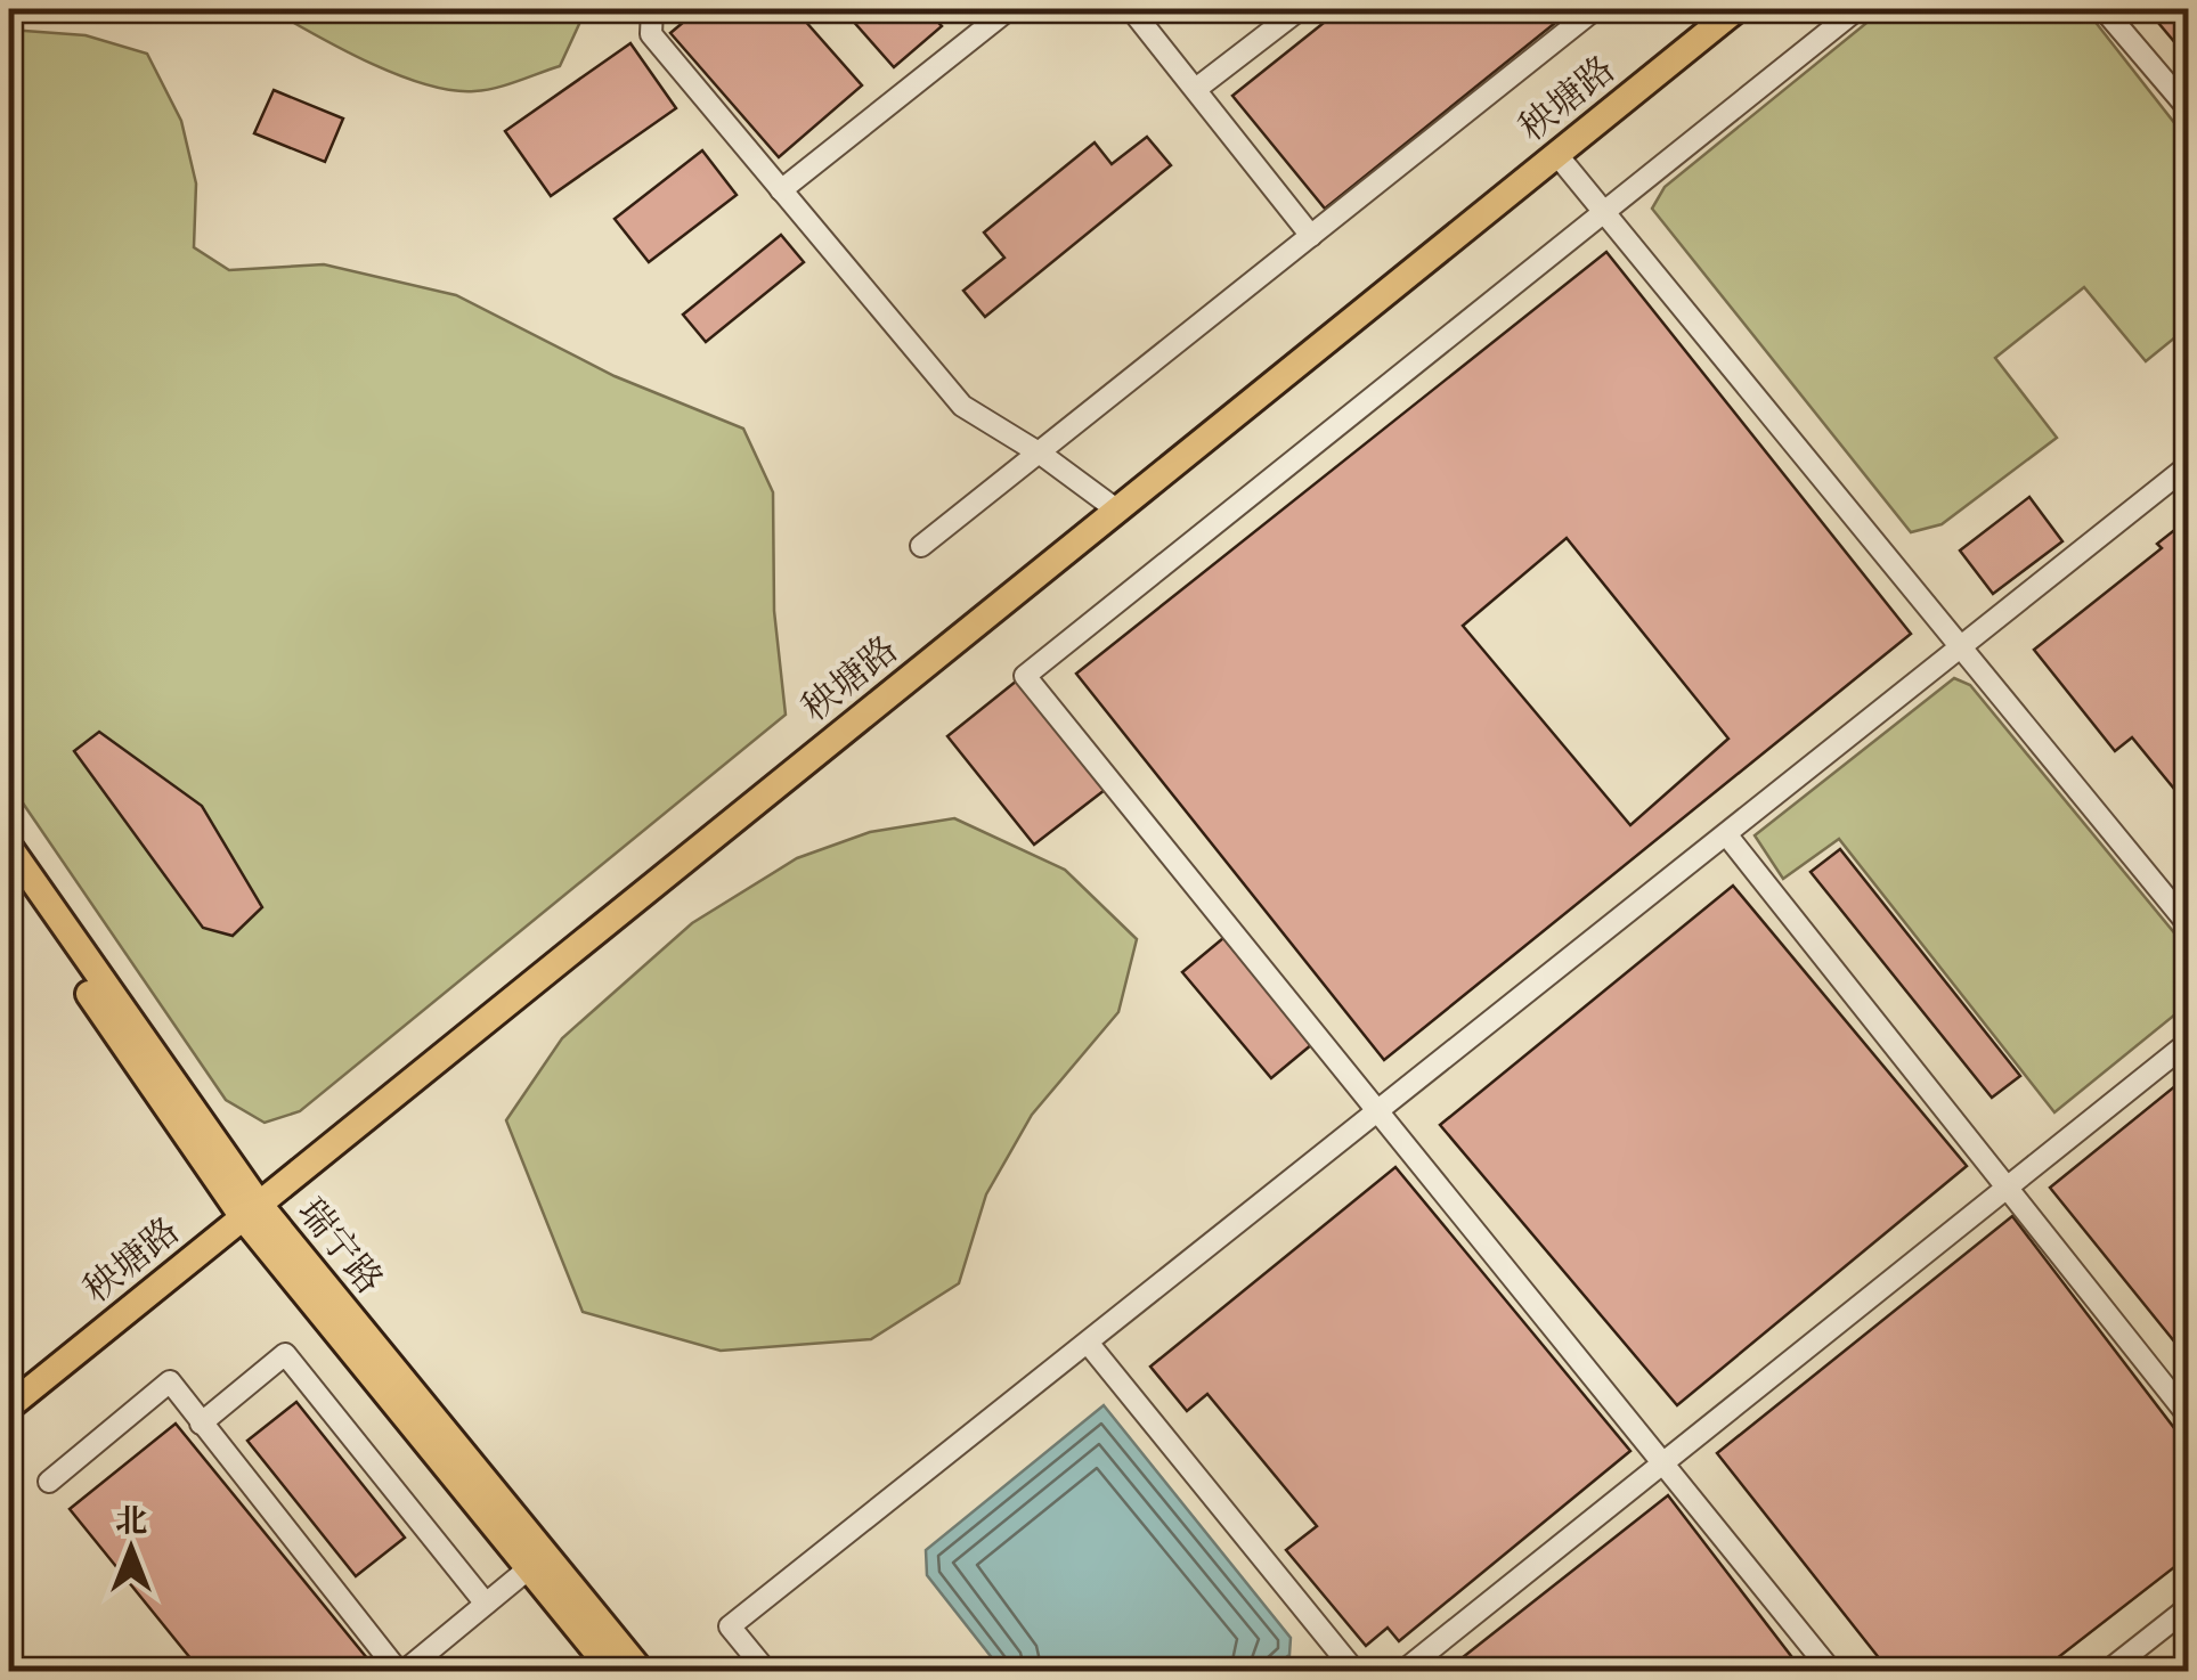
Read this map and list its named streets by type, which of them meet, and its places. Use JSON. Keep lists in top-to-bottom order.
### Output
{
  "streets": {
    "main road": ["秧塘路", "瑞宁路"]
  },
  "crossings": [
    ["秧塘路", "瑞宁路"]
  ],
  "north": "top"
}
